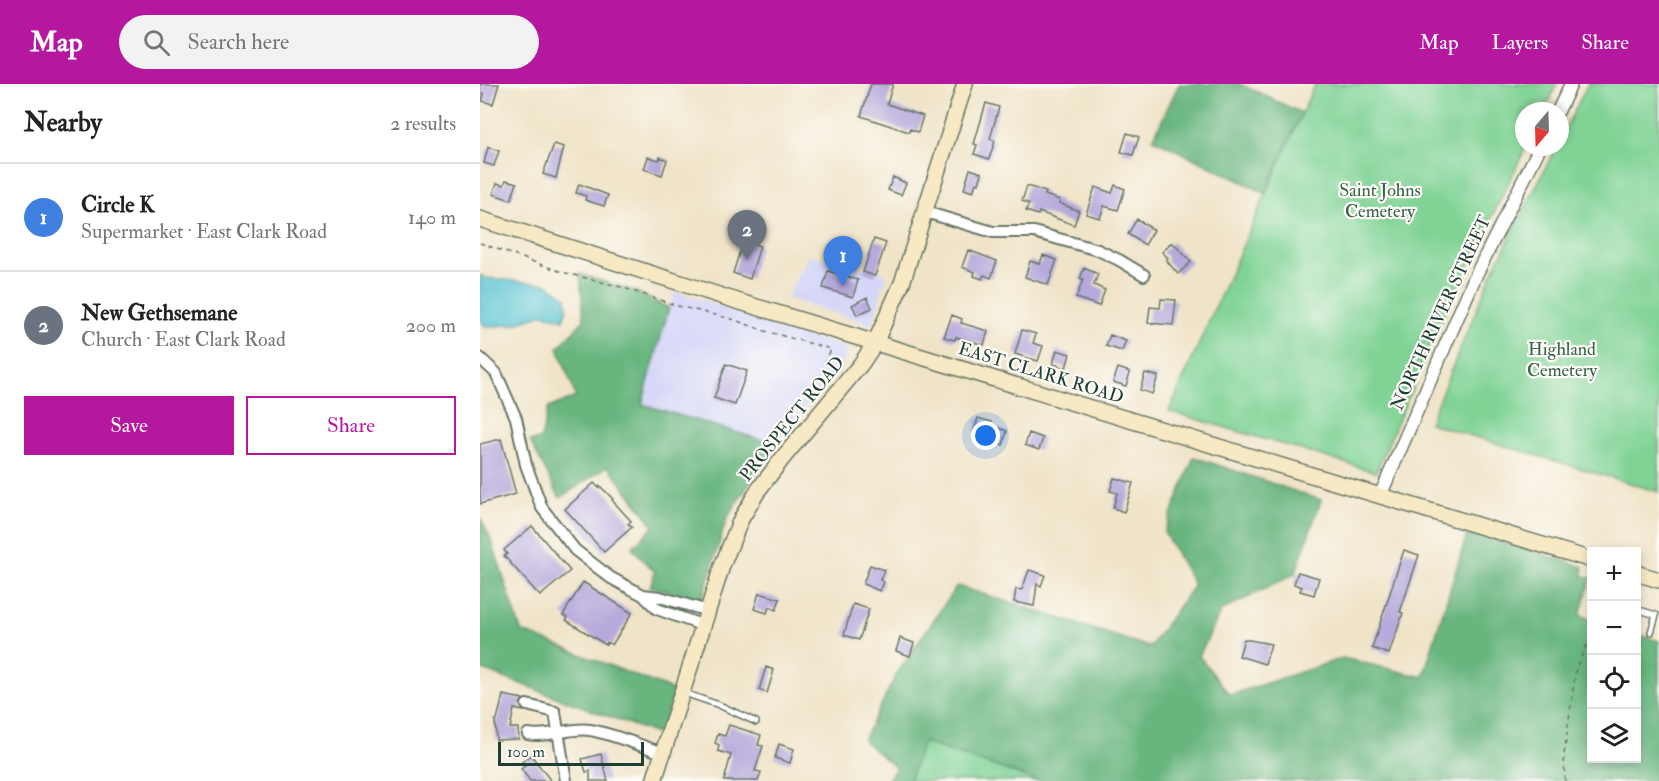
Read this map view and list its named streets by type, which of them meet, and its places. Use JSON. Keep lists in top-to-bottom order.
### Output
{
  "streets": {
    "main road": ["EAST CLARK ROAD", "PROSPECT ROAD"],
    "street": ["NORTH RIVER STREET"]
  },
  "crossings": [
    ["NORTH RIVER STREET", "EAST CLARK ROAD"],
    ["EAST CLARK ROAD", "PROSPECT ROAD"]
  ],
  "parks": ["Saint Johns Cemetery", "Highland Cemetery"],
  "scale_bar": "100 m",
  "north": "bottom",
  "page": {
    "header": "Map",
    "search": "Search here",
    "nav": ["Map", "Layers", "Share"],
    "heading": ["Nearby", "2 results"],
    "list": [
      {
        "mark": "1",
        "name": "Circle K",
        "note": "Supermarket · East Clark Road",
        "value": "140 m"
      },
      {
        "mark": "2",
        "name": "New Gethsemane",
        "note": "Church · East Clark Road",
        "value": "200 m"
      }
    ],
    "pins": ["2", "1"],
    "buttons": ["Save", "Share"],
    "map_buttons": ["+", "−"],
    "scale": "100 m"
  }
}
